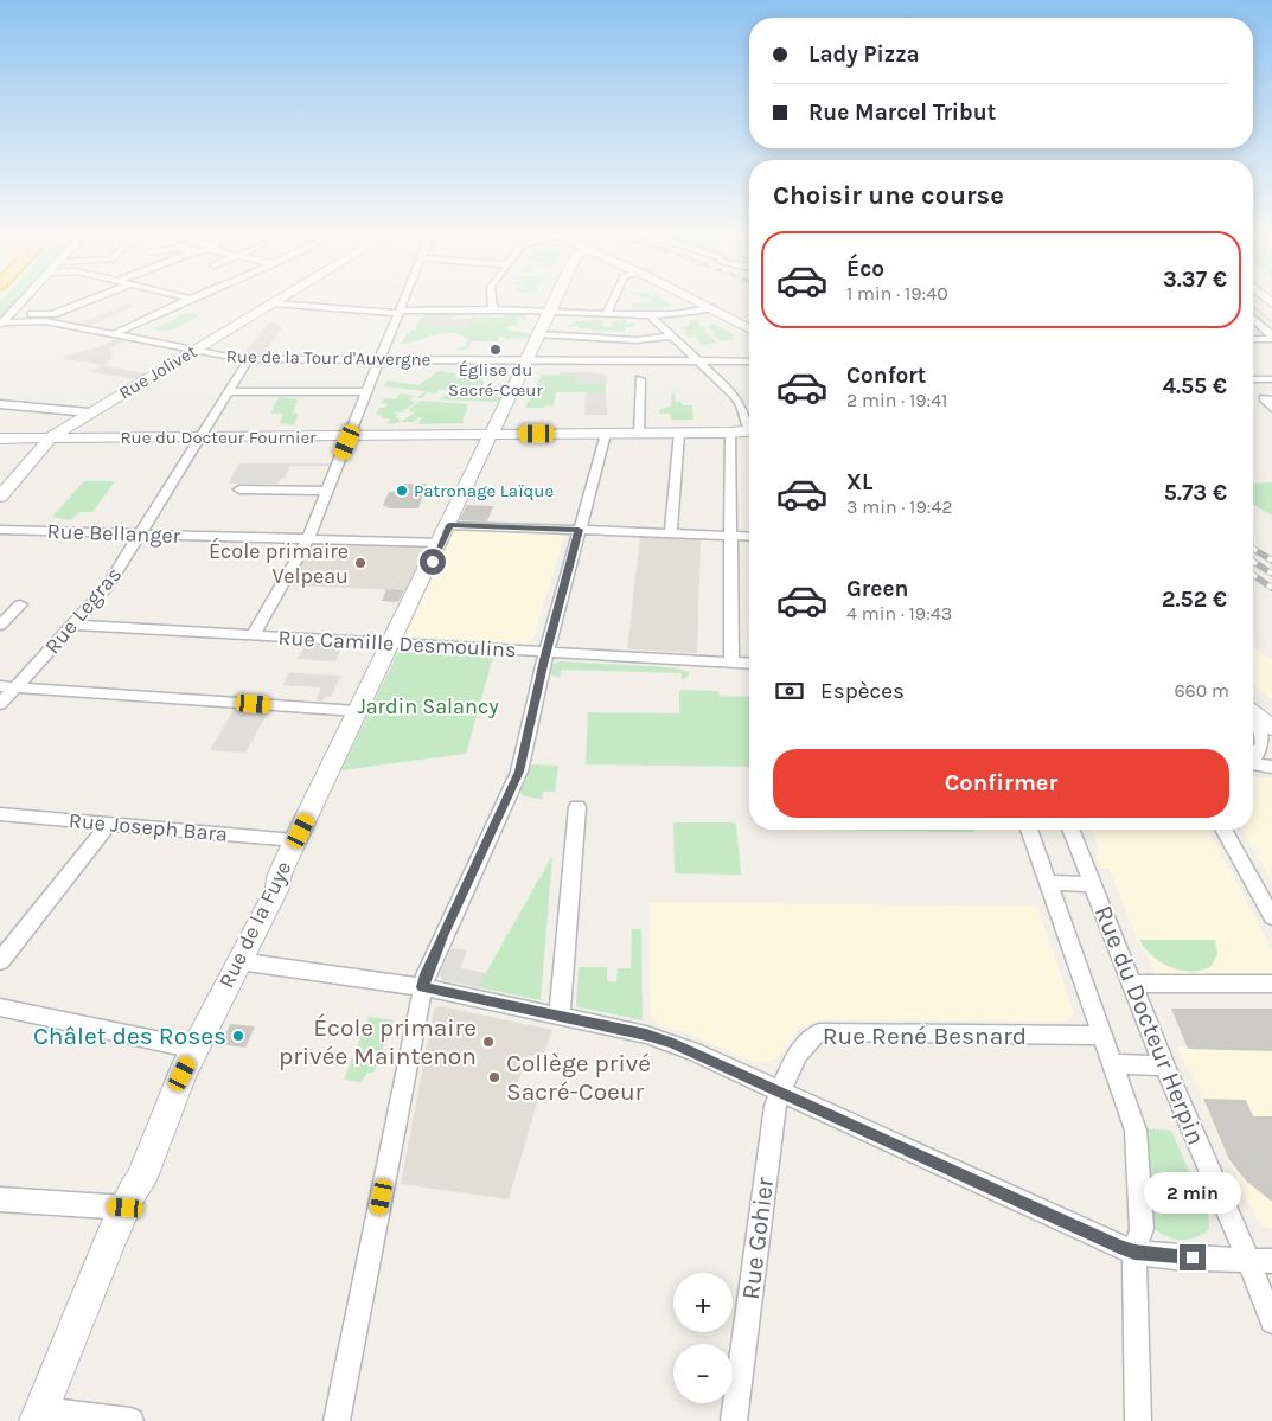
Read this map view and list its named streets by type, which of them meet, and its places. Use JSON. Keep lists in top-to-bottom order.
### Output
{
  "streets": {
    "street": [
      "Rue de la Tour d'Auvergne",
      "Rue Jolivet",
      "Rue du Docteur Fournier",
      "Rue Bellanger",
      "Rue Legras",
      "Rue Camille Desmoulins",
      "Rue Joseph Bara",
      "Rue de la Fuye",
      "Rue du Docteur Herpin",
      "Rue René Besnard",
      "Rue Gohier"
    ]
  },
  "crossings": [
    ["Rue de la Tour d'Auvergne", "Rue Jolivet"],
    ["Rue de la Tour d'Auvergne", "Rue Legras"],
    ["Rue de la Tour d'Auvergne", "Rue de la Fuye"],
    ["Rue Jolivet", "Rue du Docteur Fournier"],
    ["Rue du Docteur Fournier", "Rue Legras"],
    ["Rue du Docteur Fournier", "Rue de la Fuye"],
    ["Rue Bellanger", "Rue Legras"],
    ["Rue Bellanger", "Rue de la Fuye"],
    ["Rue Legras", "Rue Camille Desmoulins"],
    ["Rue Camille Desmoulins", "Rue de la Fuye"],
    ["Rue Joseph Bara", "Rue de la Fuye"],
    ["Rue du Docteur Herpin", "Rue René Besnard"],
    ["Rue René Besnard", "Rue Gohier"]
  ],
  "parks": ["Jardin Salancy"],
  "places": [
    "Église du Sacré-Cœur",
    "Patronage Laïque",
    "École primaire Velpeau",
    "Châlet des Roses",
    "École primaire privée Maintenon",
    "Collège privé Sacré-Coeur"
  ],
  "page": {
    "banner": ["Lady Pizza", "Rue Marcel Tribut"],
    "heading": "Choisir une course",
    "list": [
      {
        "name": "Éco",
        "note": "1 min · 19:40",
        "value": "3.37 €"
      },
      {
        "name": "Confort",
        "note": "2 min · 19:41",
        "value": "4.55 €"
      },
      {
        "name": "XL",
        "note": "3 min · 19:42",
        "value": "5.73 €"
      },
      {
        "name": "Green",
        "note": "4 min · 19:43",
        "value": "2.52 €"
      }
    ],
    "pay": ["Espèces", "660 m"],
    "buttons": "Confirmer",
    "bubble": "2 min",
    "map_buttons": ["+", "−"]
  }
}
